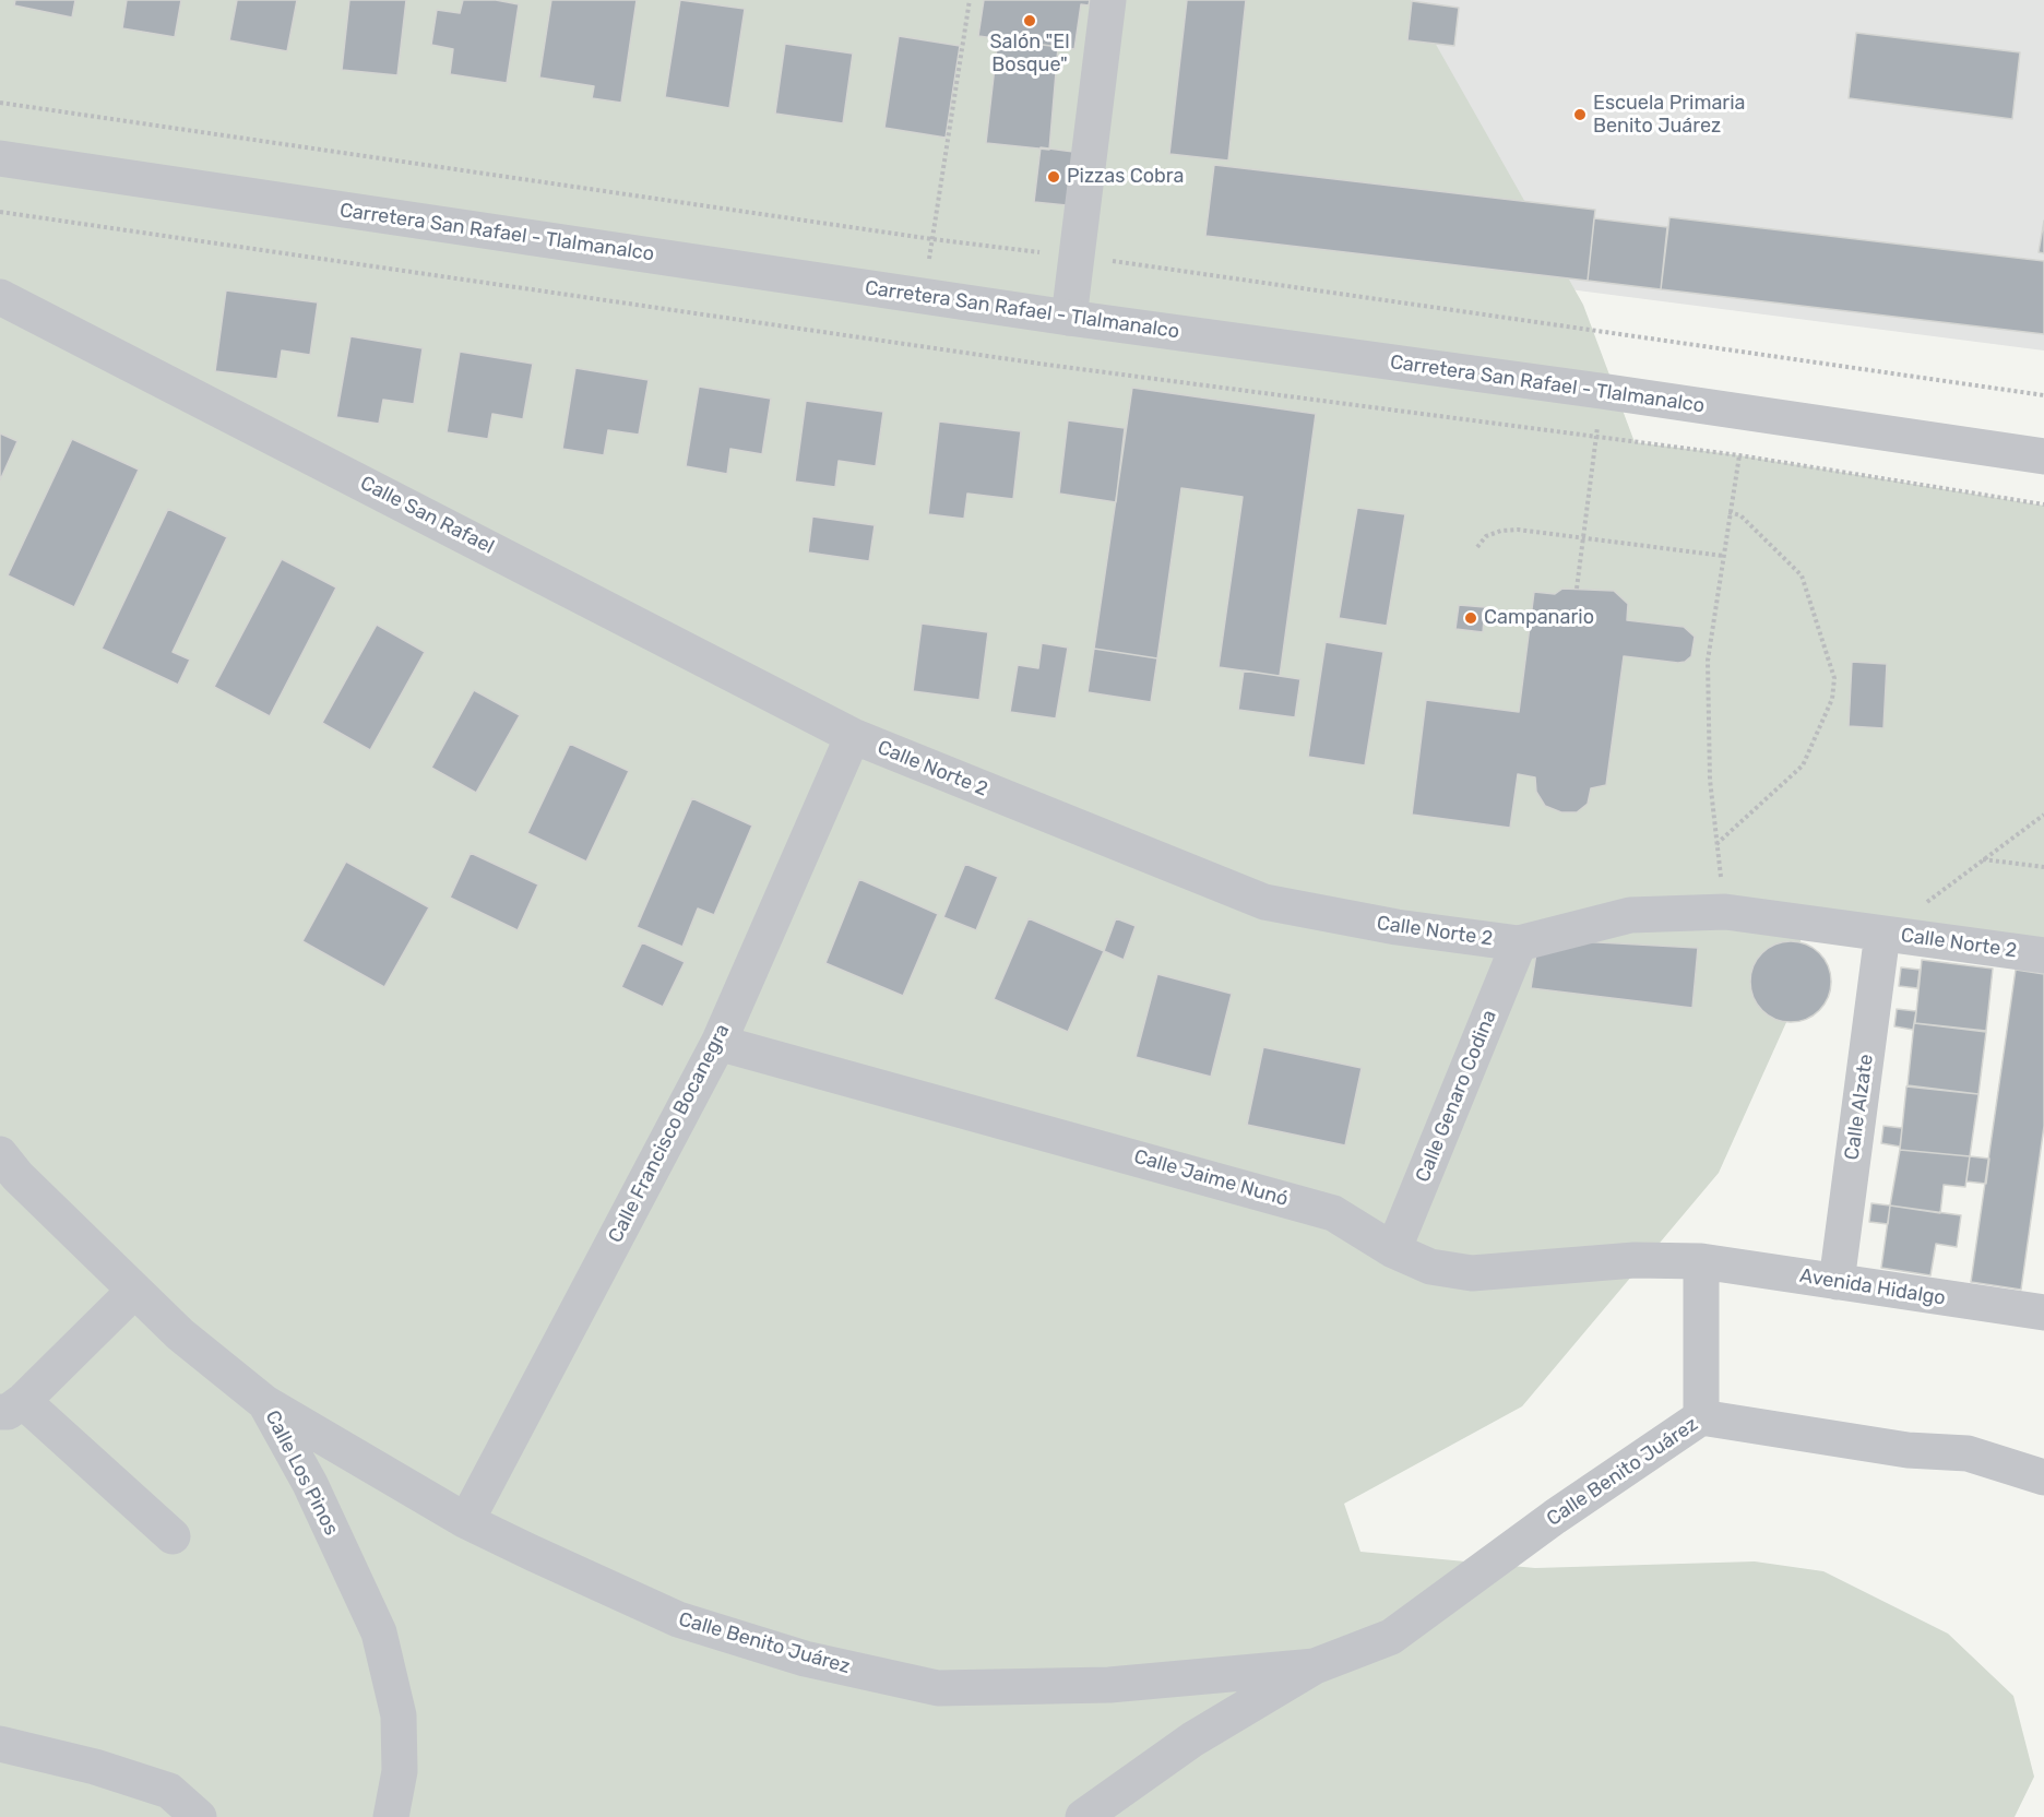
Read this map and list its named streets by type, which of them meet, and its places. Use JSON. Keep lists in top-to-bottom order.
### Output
{
  "streets": {
    "street": [
      "Carretera San Rafael - Tlalmanalco",
      "Calle San Rafael",
      "Calle Norte 2",
      "Calle Genaro Codina",
      "Calle Alzate",
      "Calle Francisco Bocanegra",
      "Calle Jaime Nunó",
      "Avenida Hidalgo",
      "Calle Benito Juárez",
      "Calle Los Pinos"
    ]
  },
  "crossings": [
    ["Calle San Rafael", "Calle Norte 2"],
    ["Calle San Rafael", "Calle Francisco Bocanegra"],
    ["Calle Norte 2", "Calle Genaro Codina"],
    ["Calle Norte 2", "Calle Alzate"],
    ["Calle Norte 2", "Calle Francisco Bocanegra"],
    ["Calle Genaro Codina", "Calle Jaime Nunó"],
    ["Calle Alzate", "Avenida Hidalgo"],
    ["Calle Francisco Bocanegra", "Calle Jaime Nunó"],
    ["Calle Francisco Bocanegra", "Calle Benito Juárez"],
    ["Calle Jaime Nunó", "Avenida Hidalgo"],
    ["Calle Benito Juárez", "Calle Los Pinos"]
  ],
  "places": [
    "Salón \"El Bosque\"",
    "Escuela Primaria Benito Juárez",
    "Pizzas Cobra",
    "Campanario"
  ]
}
